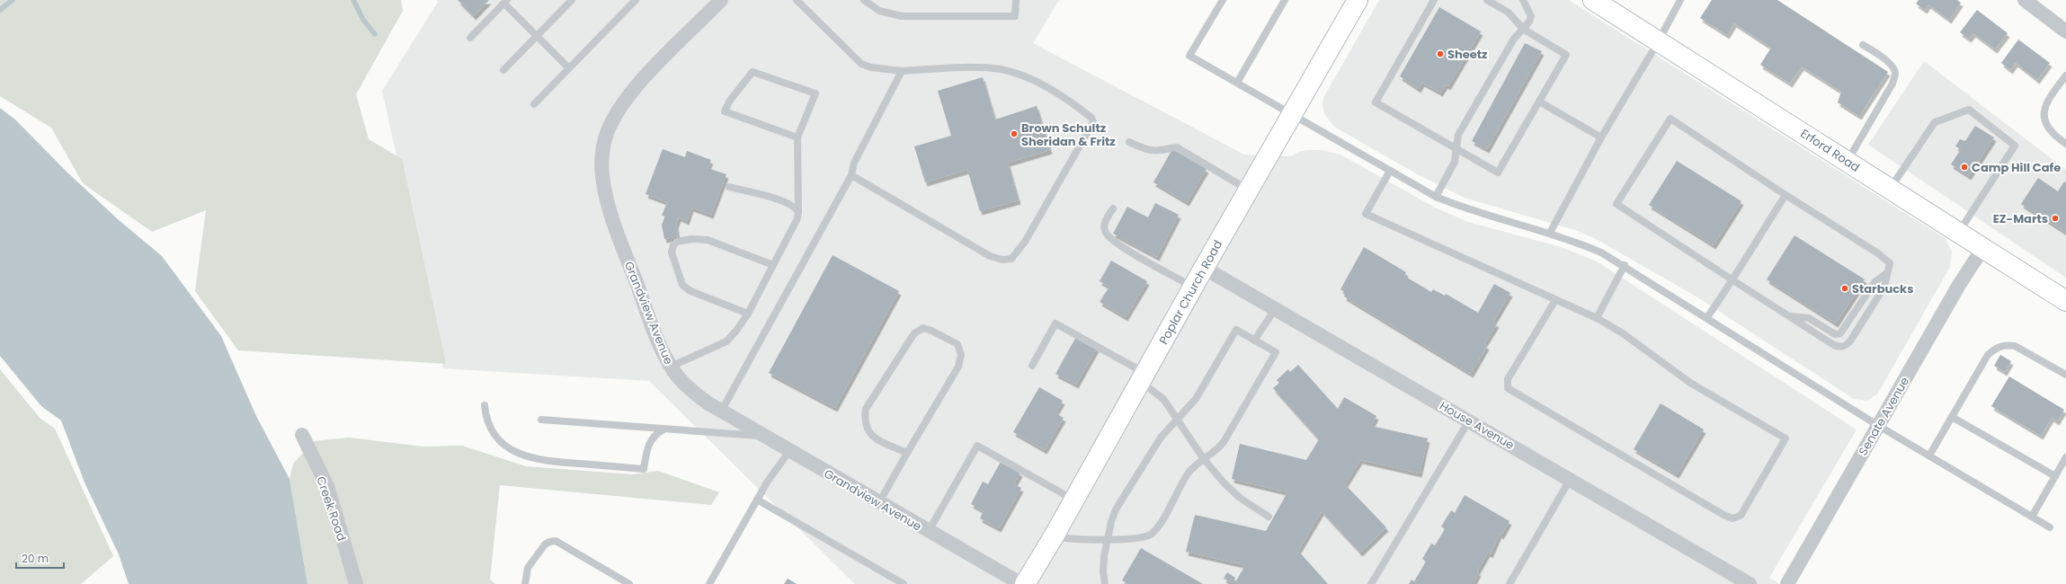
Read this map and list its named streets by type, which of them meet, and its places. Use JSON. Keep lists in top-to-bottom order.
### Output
{
  "streets": {
    "street": [
      "Erford Road",
      "Poplar Church Road",
      "Grandview Avenue",
      "Senate Avenue",
      "House Avenue",
      "Creek Road"
    ]
  },
  "crossings": [
    ["Erford Road", "Senate Avenue"],
    ["Poplar Church Road", "House Avenue"]
  ],
  "places": [
    "Sheetz",
    "Brown Schultz Sheridan & Fritz",
    "Camp Hill Cafe",
    "EZ-Marts",
    "Starbucks"
  ],
  "scale_bar": "20 m"
}
